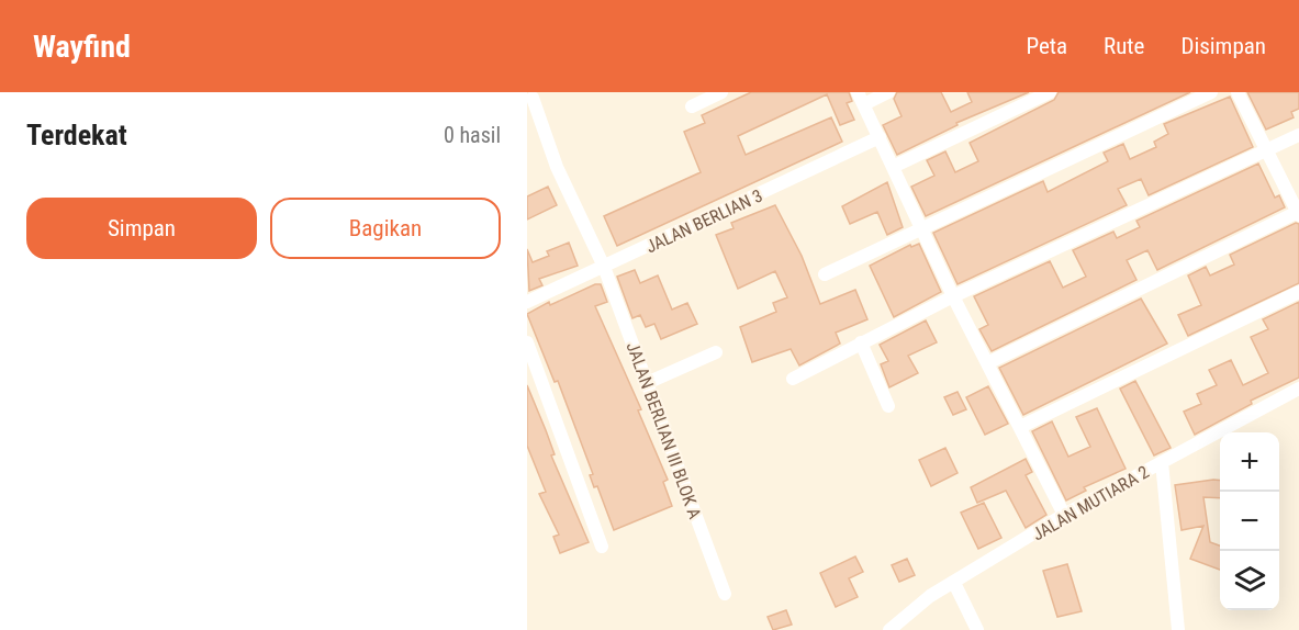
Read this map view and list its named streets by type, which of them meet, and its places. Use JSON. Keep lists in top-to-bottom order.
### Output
{
  "streets": {
    "street": ["JALAN BERLIAN 3", "JALAN BERLIAN III BLOK A", "JALAN MUTIARA 2"]
  },
  "crossings": [
    ["JALAN BERLIAN 3", "JALAN BERLIAN III BLOK A"]
  ],
  "page": {
    "header": "Wayfind",
    "nav": ["Peta", "Rute", "Disimpan"],
    "heading": ["Terdekat", "0 hasil"],
    "buttons": ["Simpan", "Bagikan"],
    "map_buttons": ["+", "−"]
  }
}
